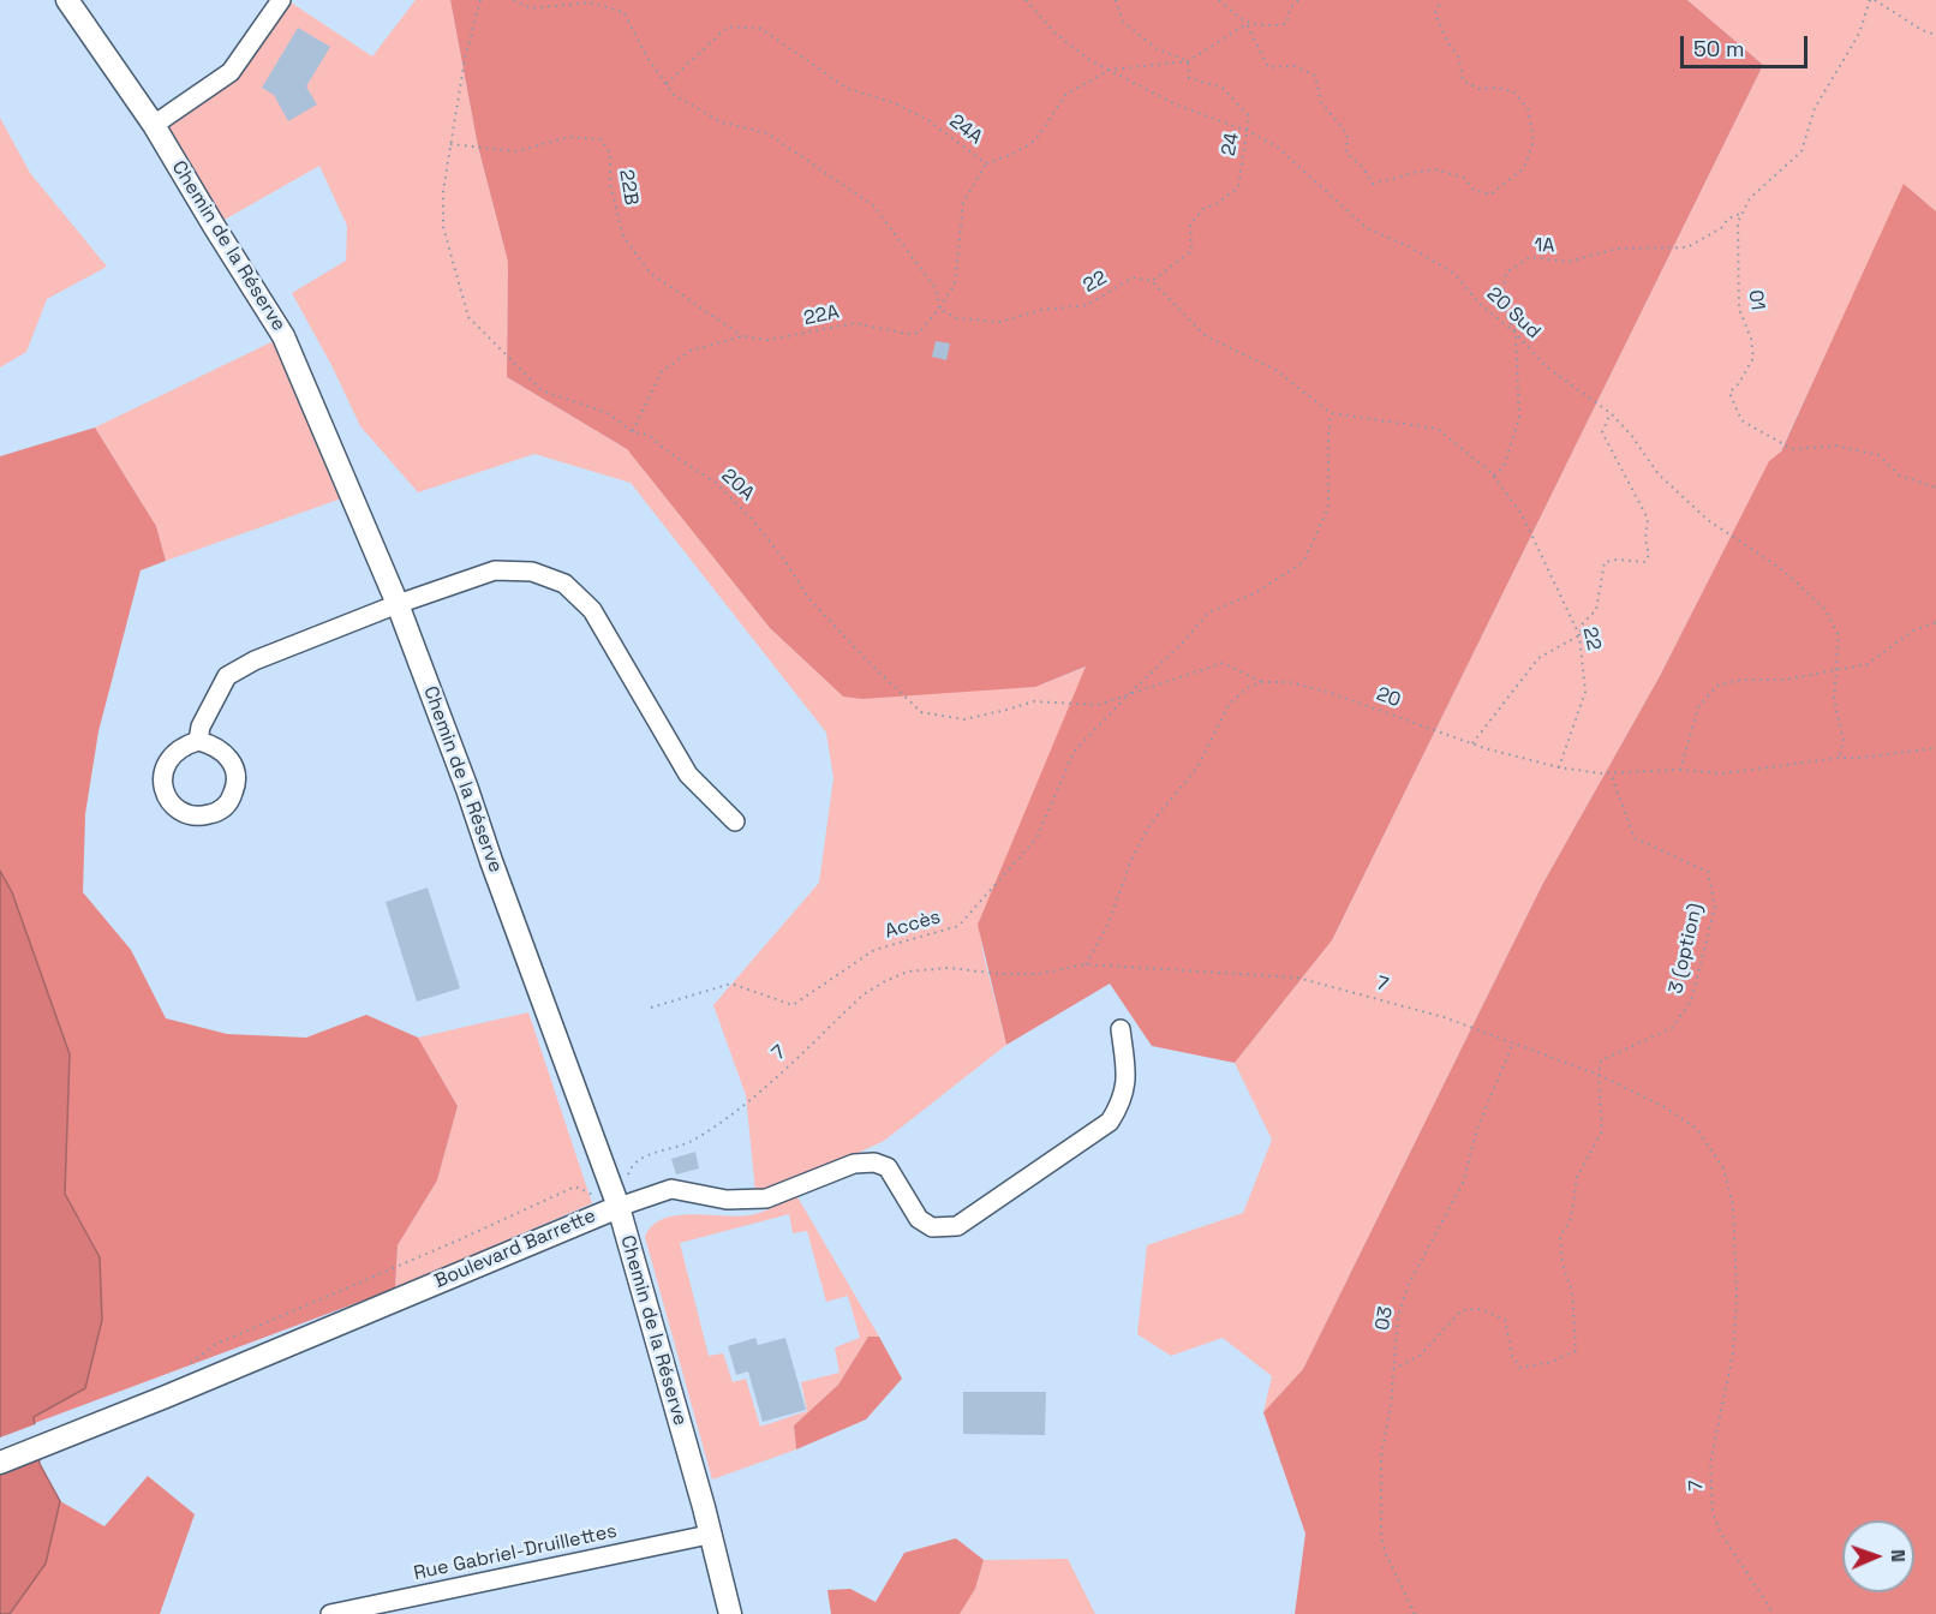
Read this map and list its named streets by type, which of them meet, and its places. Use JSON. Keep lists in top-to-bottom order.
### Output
{
  "streets": {
    "street": ["Chemin de la Réserve", "Boulevard Barrette", "Rue Gabriel-Druillettes"],
    "path": [
      "24A",
      "24",
      "22B",
      "1A",
      "22",
      "01",
      "20 Sud",
      "22A",
      "20A",
      "20",
      "Accès",
      "3 (option)",
      "7",
      "03"
    ]
  },
  "crossings": [
    ["24A", "24"],
    ["24A", "20 Sud"],
    ["24A", "22A"],
    ["24", "22"],
    ["24", "20 Sud"],
    ["22B", "22A"],
    ["22B", "20A"],
    ["Chemin de la Réserve", "7"],
    ["Chemin de la Réserve", "Boulevard Barrette"],
    ["Chemin de la Réserve", "Rue Gabriel-Druillettes"],
    ["1A", "22"],
    ["1A", "01"],
    ["1A", "20 Sud"],
    ["22", "22A"],
    ["22", "20"],
    ["20 Sud", "20"],
    ["22A", "20A"],
    ["20A", "20"],
    ["20A", "Accès"],
    ["20", "3 (option)"],
    ["3 (option)", "7"],
    ["7", "Boulevard Barrette"],
    ["7", "03"]
  ],
  "scale_bar": "50 m",
  "north": "right"
}
